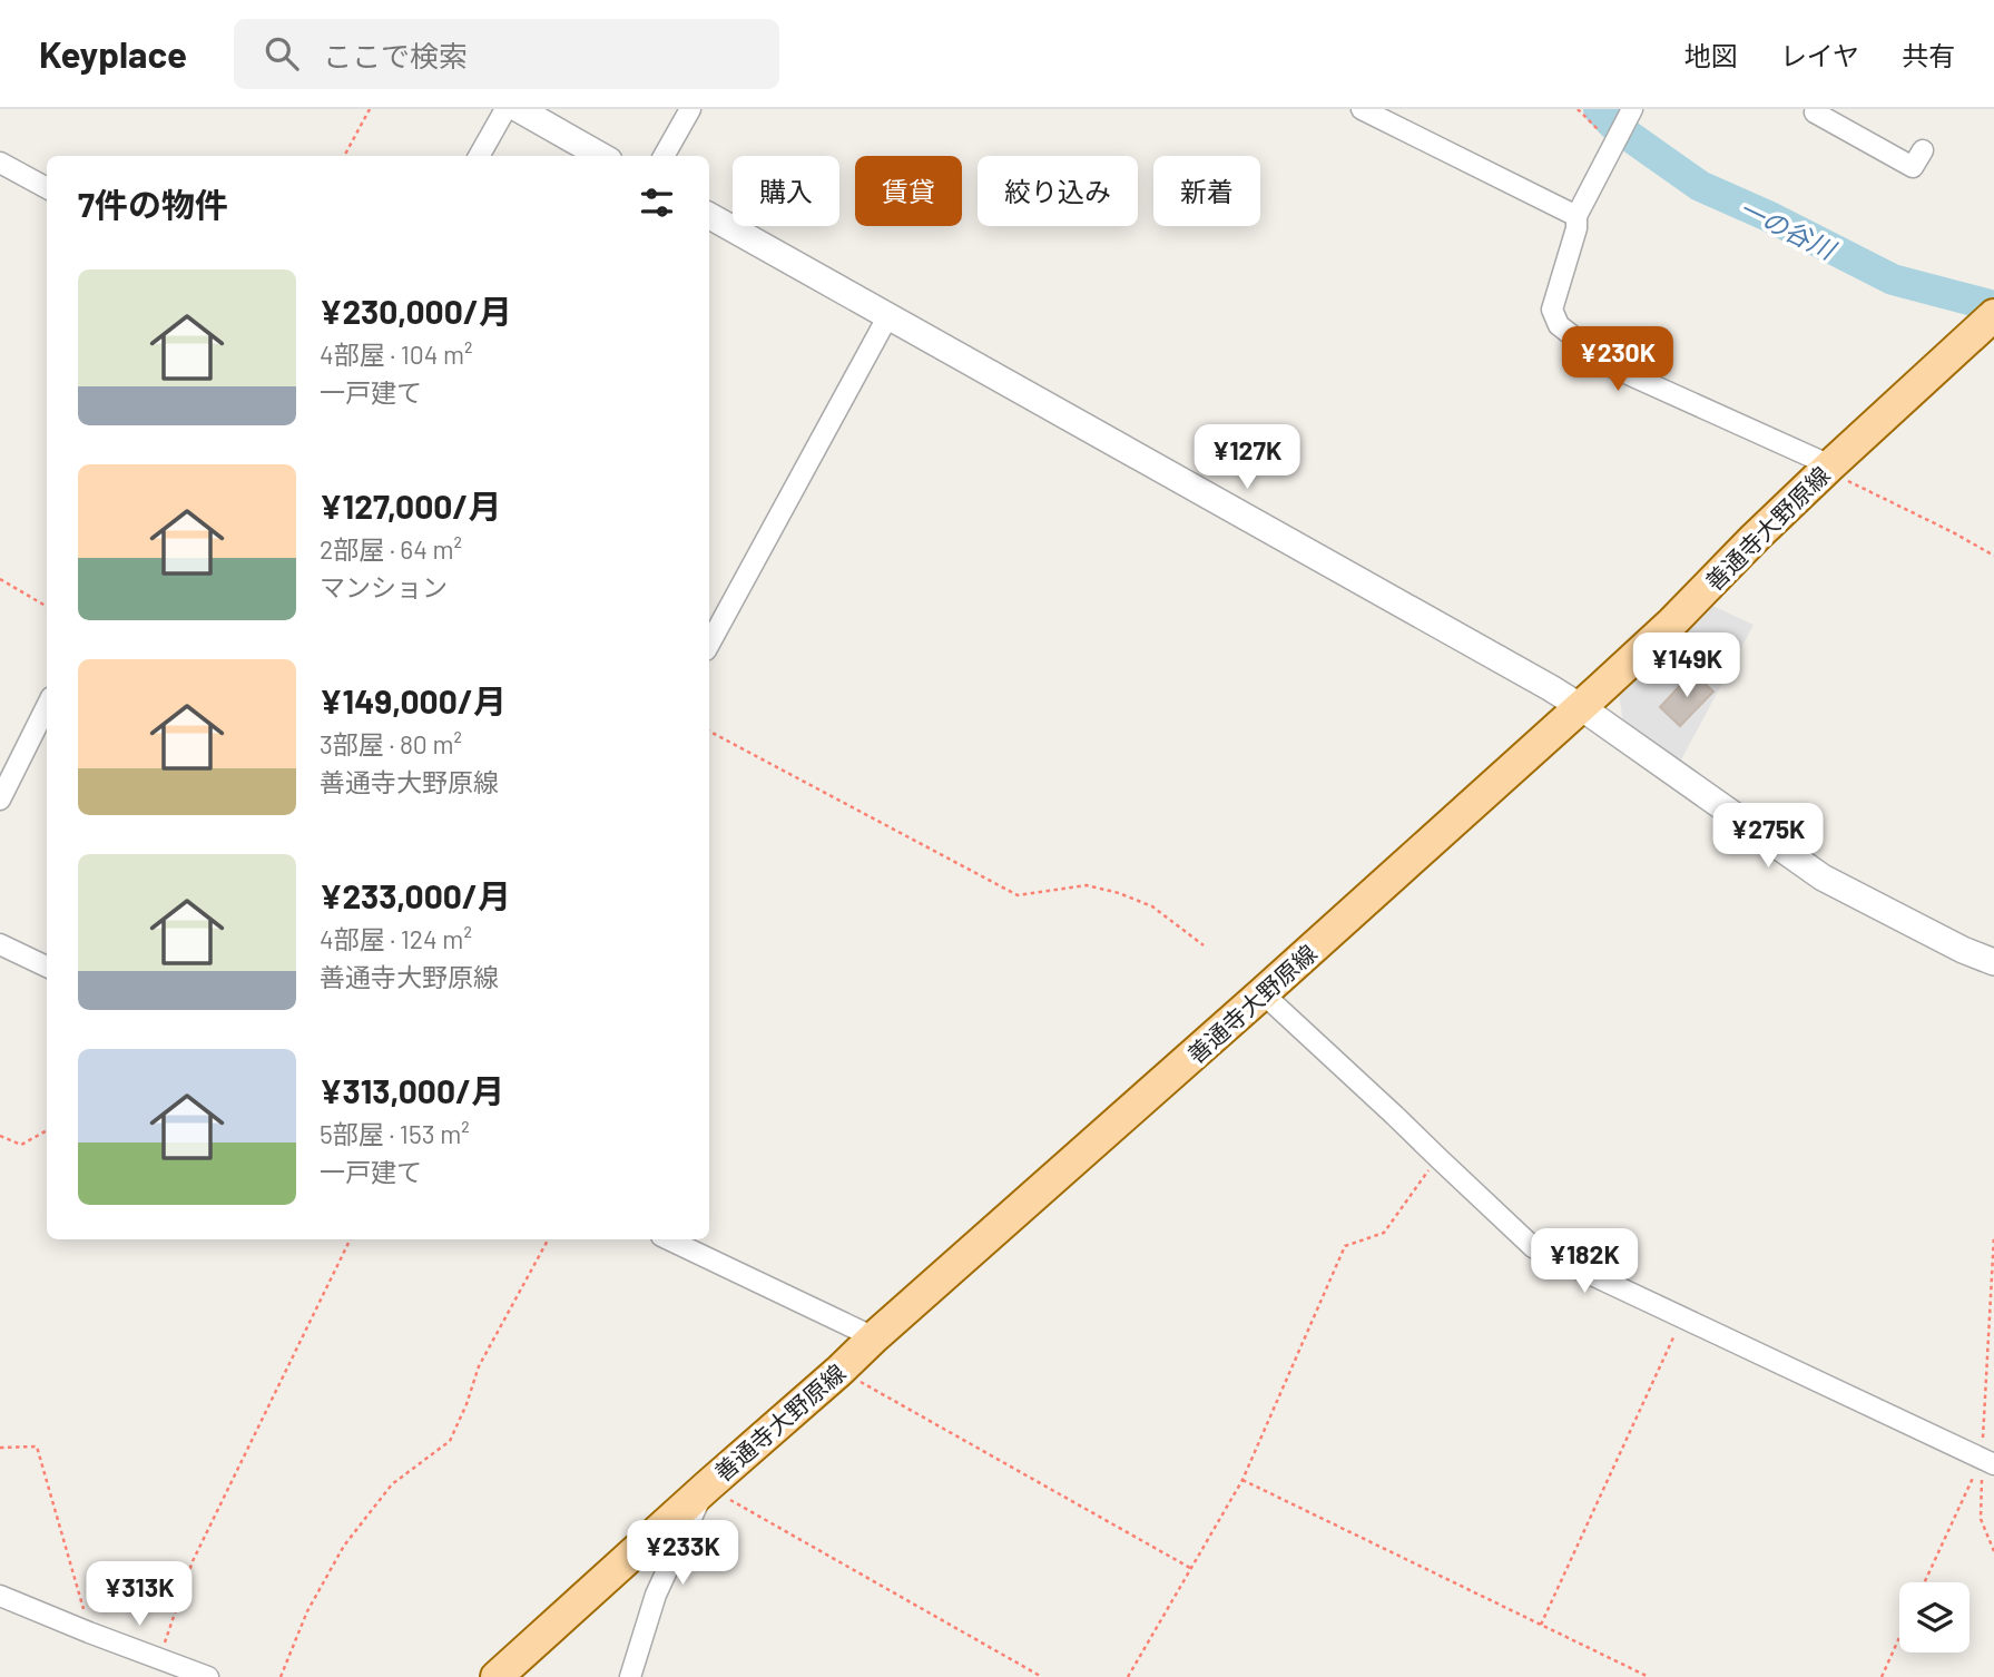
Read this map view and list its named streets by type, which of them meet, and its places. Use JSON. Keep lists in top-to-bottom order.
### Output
{
  "streets": {
    "main road": ["善通寺大野原線"]
  },
  "water": ["一の谷川"],
  "page": {
    "header": "Keyplace",
    "search": "ここで検索",
    "nav": ["地図", "レイヤ", "共有"],
    "chip": [
      "購入",
      "賃貸",
      "絞り込み",
      "新着"
    ],
    "heading": "7件の物件",
    "list": [
      {
        "name": "¥230,000/月",
        "note": "4部屋 · 104 m² · 一戸建て"
      },
      {
        "name": "¥127,000/月",
        "note": "2部屋 · 64 m² · マンション"
      },
      {
        "name": "¥149,000/月",
        "note": "3部屋 · 80 m² · 善通寺大野原線"
      },
      {
        "name": "¥233,000/月",
        "note": "4部屋 · 124 m² · 善通寺大野原線"
      },
      {
        "name": "¥313,000/月",
        "note": "5部屋 · 153 m² · 一戸建て"
      }
    ],
    "price": [
      "¥230K",
      "¥127K",
      "¥149K",
      "¥275K",
      "¥182K",
      "¥233K",
      "¥313K"
    ]
  }
}
